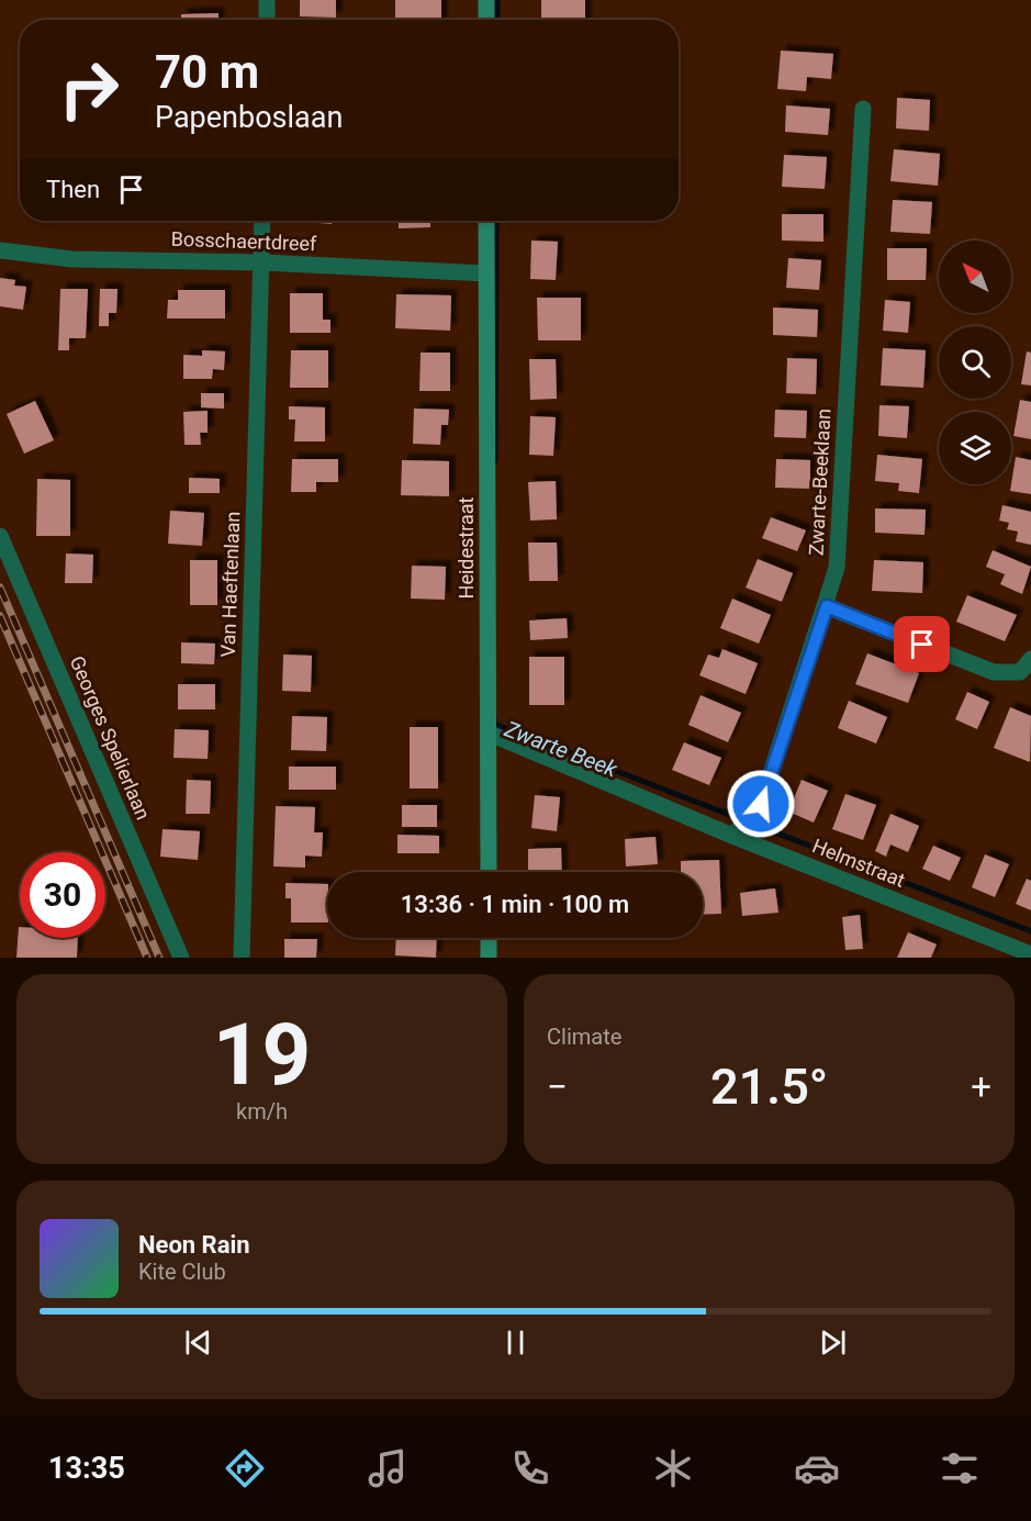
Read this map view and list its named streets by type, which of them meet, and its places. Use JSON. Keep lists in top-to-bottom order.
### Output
{
  "streets": {
    "street": [
      "Bosschaertdreef",
      "Zwarte-Beeklaan",
      "Heidestraat",
      "Van Haeftenlaan",
      "Georges Spelierlaan",
      "Helmstraat"
    ]
  },
  "crossings": [
    ["Bosschaertdreef", "Heidestraat"],
    ["Bosschaertdreef", "Van Haeftenlaan"],
    ["Zwarte-Beeklaan", "Helmstraat"],
    ["Heidestraat", "Helmstraat"]
  ],
  "water": ["Zwarte Beek"],
  "north": "top left",
  "page": {
    "turn": ["70 m", "Papenboslaan"],
    "then": "Then",
    "limit": "30",
    "trip": "13:36 · 1 min · 100 m",
    "tile": [
      ["19", "km/h"],
      "Climate"
    ],
    "heat": ["−", "21.5°", "+"],
    "song": ["Neon Rain", "Kite Club"],
    "tabs": "13:35"
  }
}
